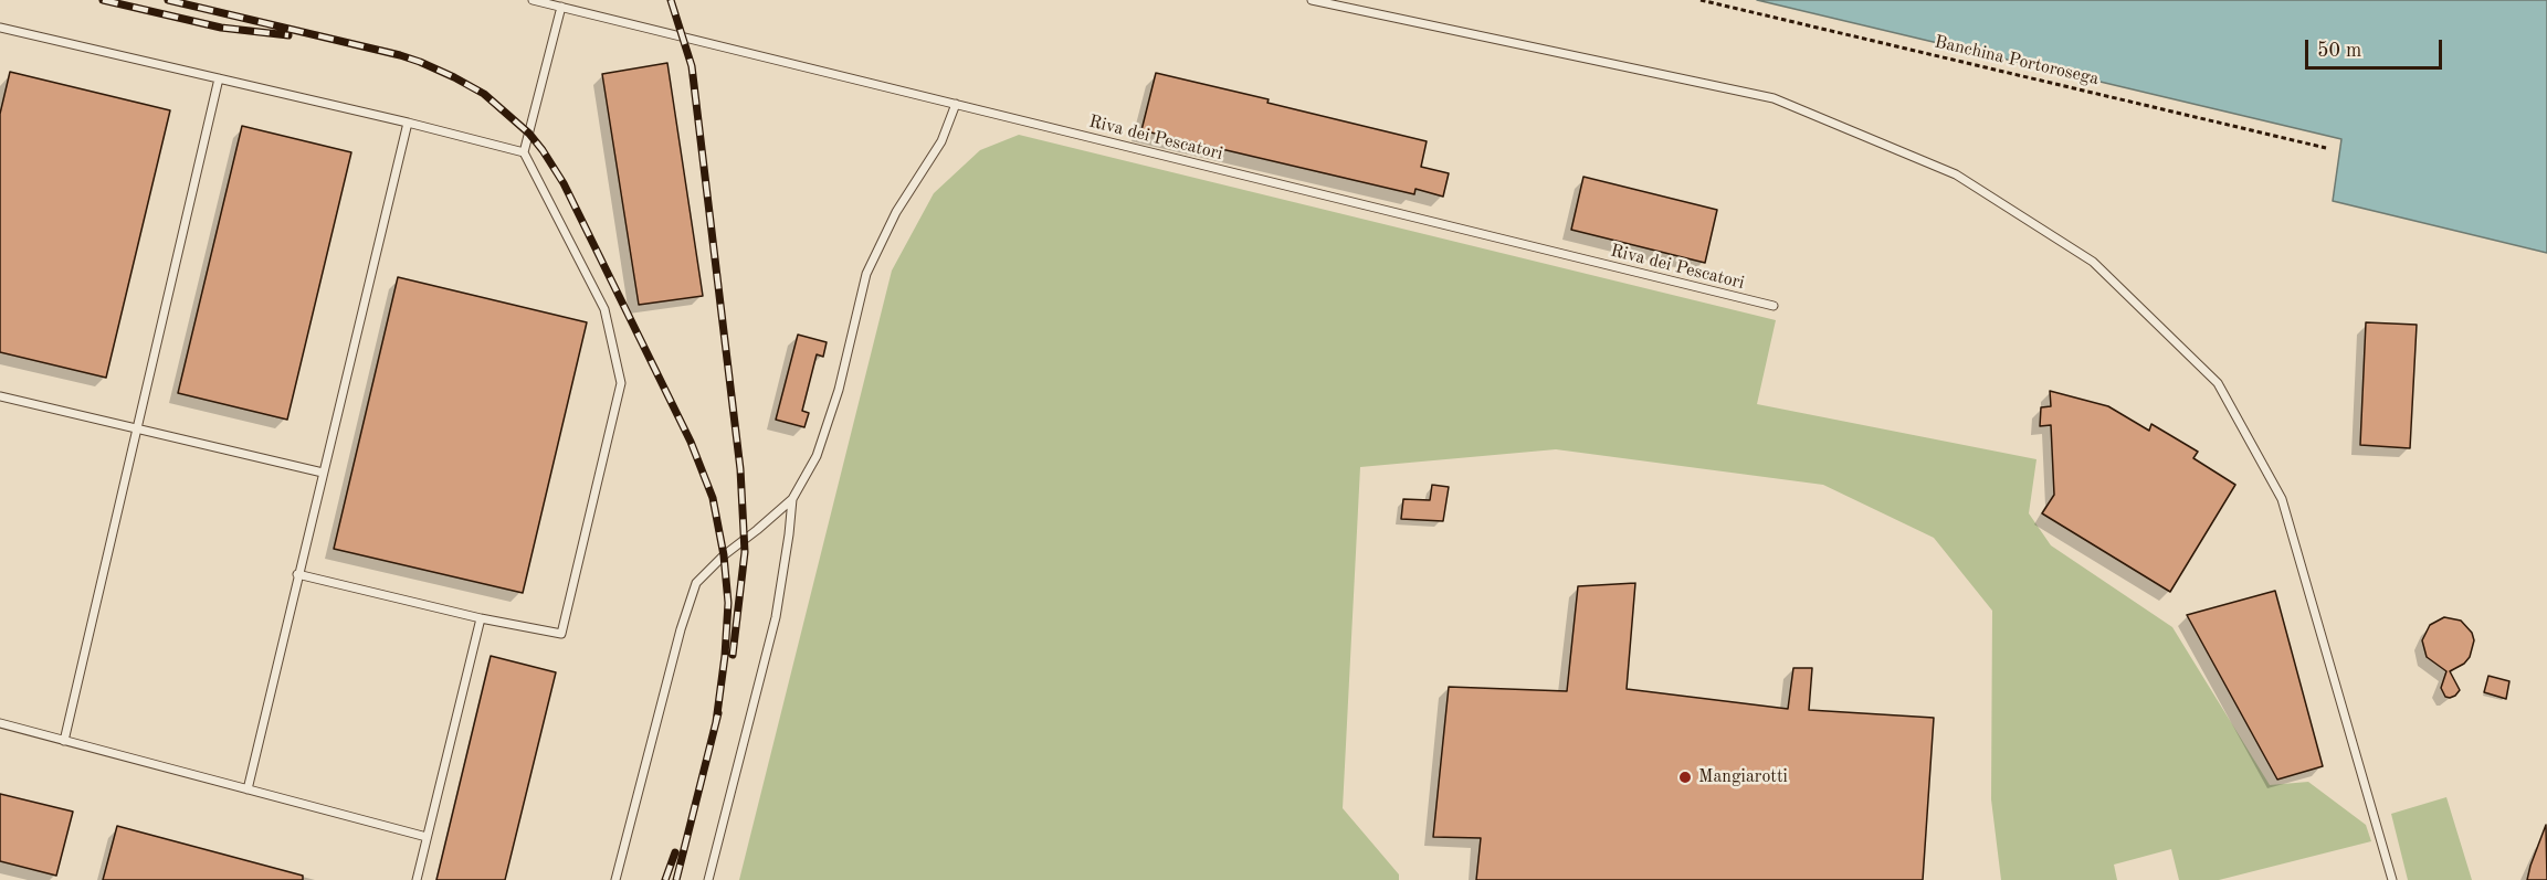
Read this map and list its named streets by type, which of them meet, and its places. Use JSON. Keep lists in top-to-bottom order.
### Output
{
  "streets": {
    "lane": ["Riva dei Pescatori"],
    "path": ["Banchina Portorosega"]
  },
  "places": ["Mangiarotti"],
  "scale_bar": "50 m"
}
